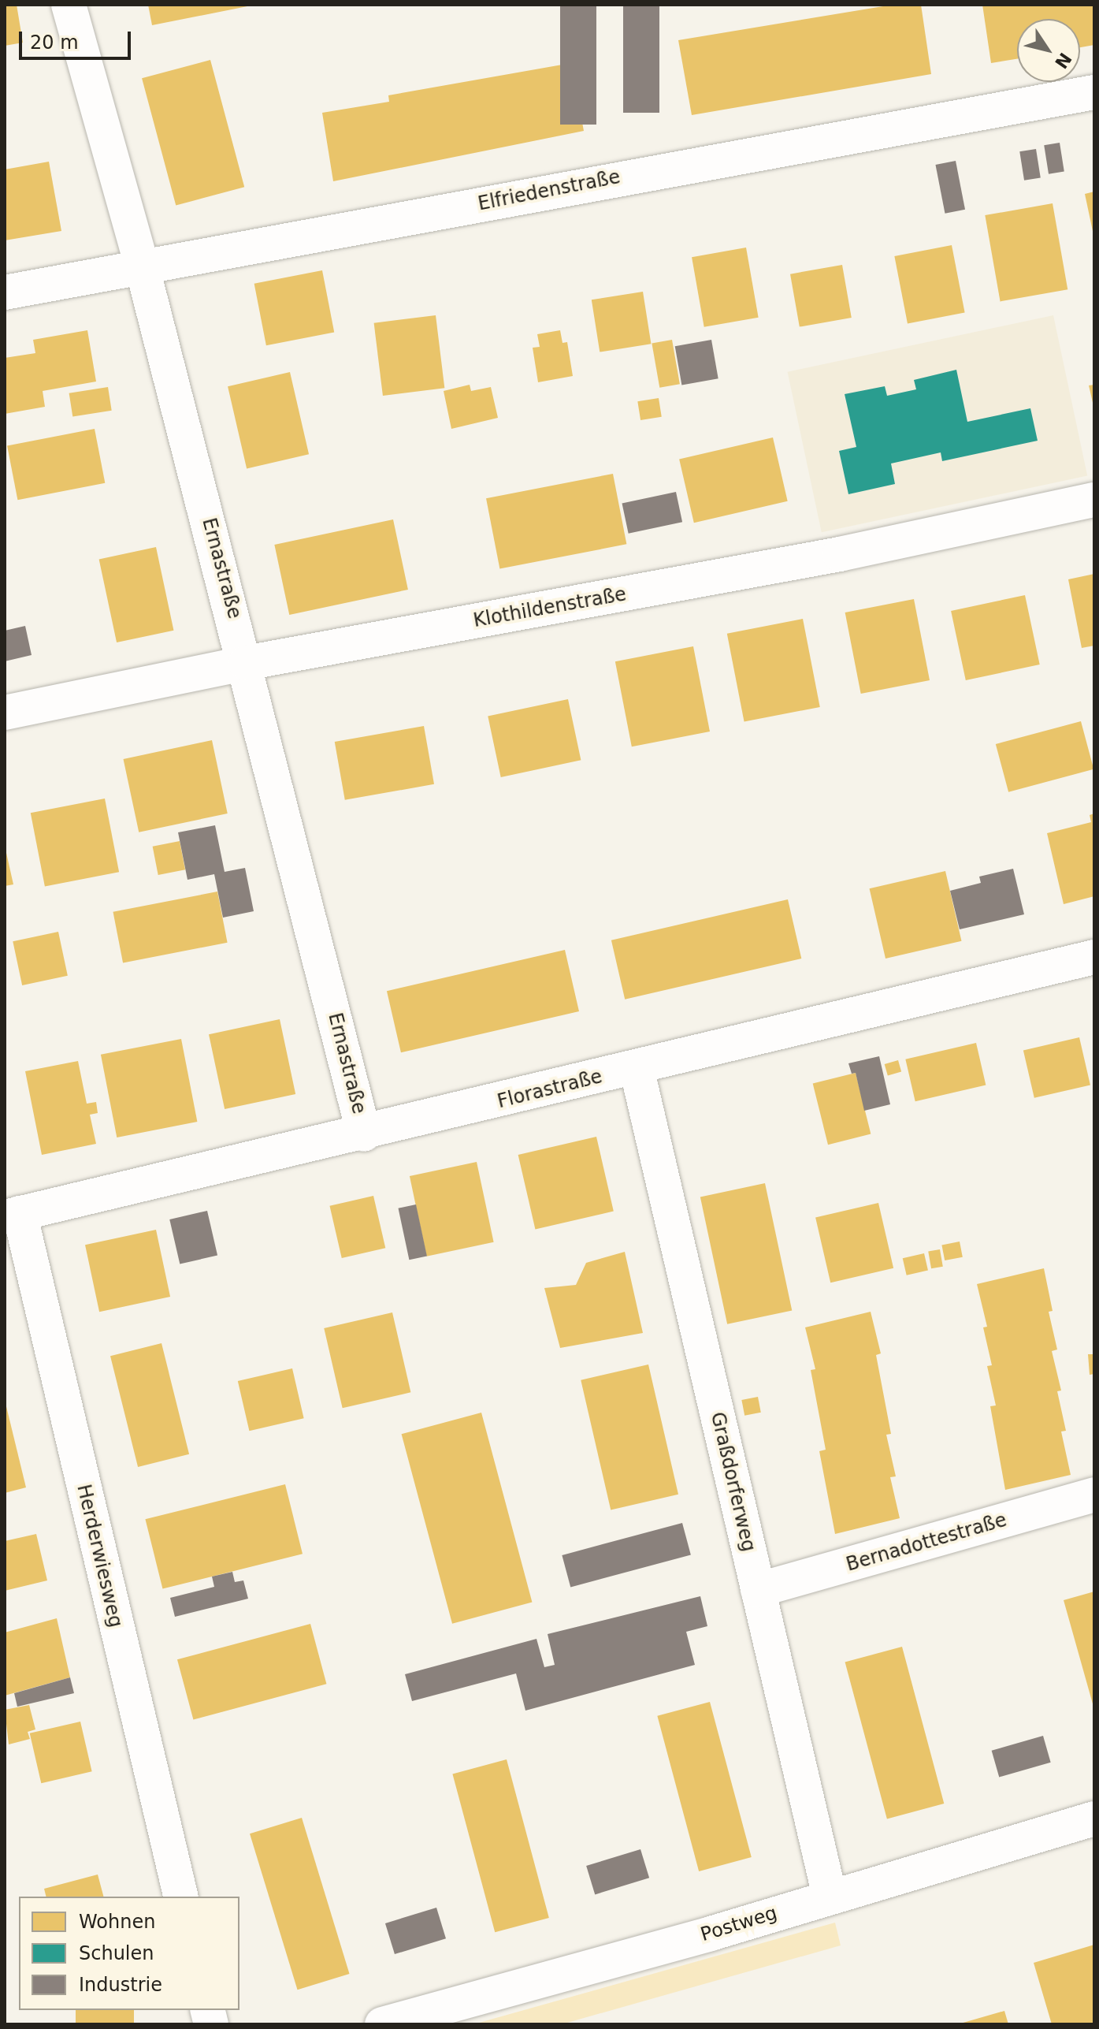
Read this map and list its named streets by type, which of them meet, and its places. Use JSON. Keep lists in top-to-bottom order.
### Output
{
  "streets": {
    "street": [
      "Elfriedenstraße",
      "Ernastraße",
      "Klothildenstraße",
      "Florastraße",
      "Graßdorferweg",
      "Bernadottestraße",
      "Herderwiesweg",
      "Postweg"
    ]
  },
  "crossings": [
    ["Elfriedenstraße", "Ernastraße"],
    ["Ernastraße", "Klothildenstraße"],
    ["Ernastraße", "Florastraße"],
    ["Florastraße", "Graßdorferweg"],
    ["Florastraße", "Herderwiesweg"],
    ["Graßdorferweg", "Bernadottestraße"],
    ["Graßdorferweg", "Postweg"]
  ],
  "legend": ["Wohnen", "Schulen", "Industrie"],
  "scale_bar": "20 m",
  "north": "bottom right"
}
